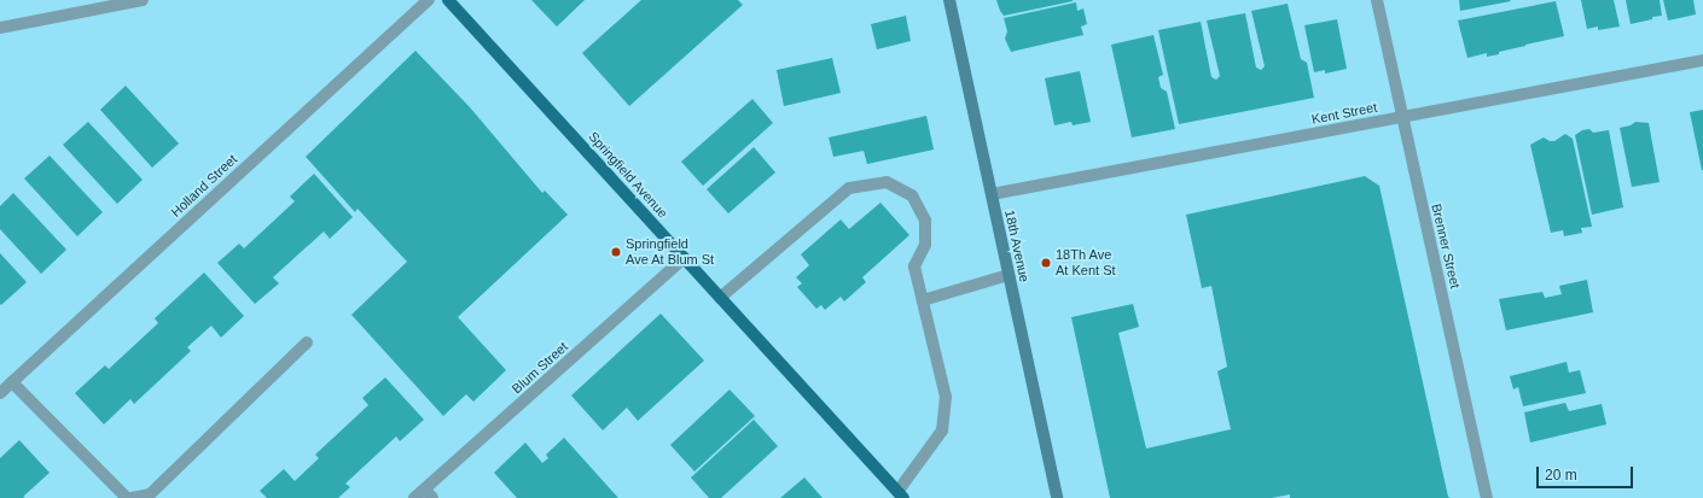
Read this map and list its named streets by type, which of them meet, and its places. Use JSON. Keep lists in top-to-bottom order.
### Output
{
  "streets": {
    "main road": ["Springfield Avenue", "18th Avenue"],
    "street": [
      "Kent Street",
      "Holland Street",
      "Brenner Street",
      "Blum Street"
    ]
  },
  "crossings": [
    ["Kent Street", "18th Avenue"],
    ["Kent Street", "Brenner Street"],
    ["Springfield Avenue", "Blum Street"]
  ],
  "places": ["Springfield Ave At Blum St", "18Th Ave At Kent St"],
  "scale_bar": "20 m"
}
